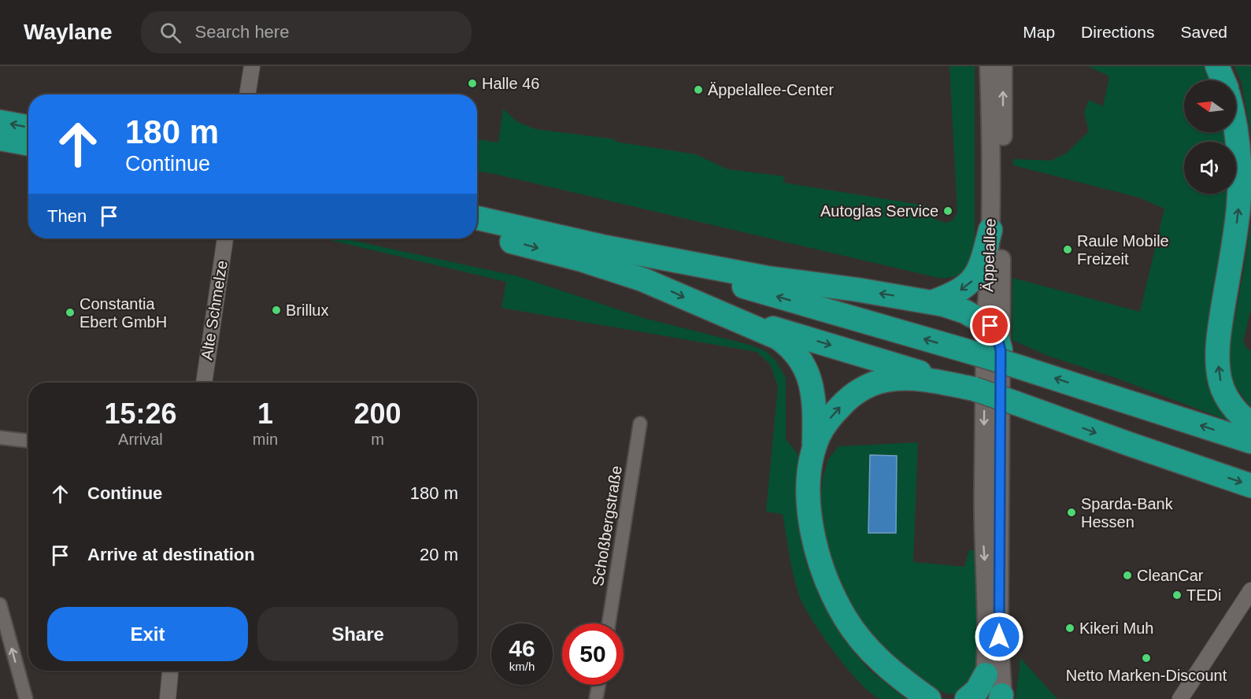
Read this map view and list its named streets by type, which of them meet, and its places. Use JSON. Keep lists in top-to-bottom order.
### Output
{
  "streets": {
    "main road": ["Äppelallee"],
    "street": ["Alte Schmelze", "Schoßbergstraße"]
  },
  "places": [
    "Halle 46",
    "Äppelallee-Center",
    "Autoglas Service",
    "Raule Mobile Freizeit",
    "Brillux",
    "Constantia Ebert GmbH",
    "Sparda-Bank Hessen",
    "CleanCar",
    "TEDi",
    "Kikeri Muh",
    "Netto Marken-Discount"
  ],
  "north": "left",
  "page": {
    "header": "Waylane",
    "search": "Search here",
    "nav": ["Map", "Directions", "Saved"],
    "turn": ["180 m", "Continue"],
    "then": "Then",
    "eta": [
      "15:26",
      "Arrival",
      "1",
      "min",
      "200",
      "m"
    ],
    "list": [
      {
        "name": "Continue",
        "value": "180 m"
      },
      {
        "name": "Arrive at destination",
        "value": "20 m"
      }
    ],
    "buttons": ["Exit", "Share"],
    "speed": "46 km/h",
    "limit": "50"
  }
}
